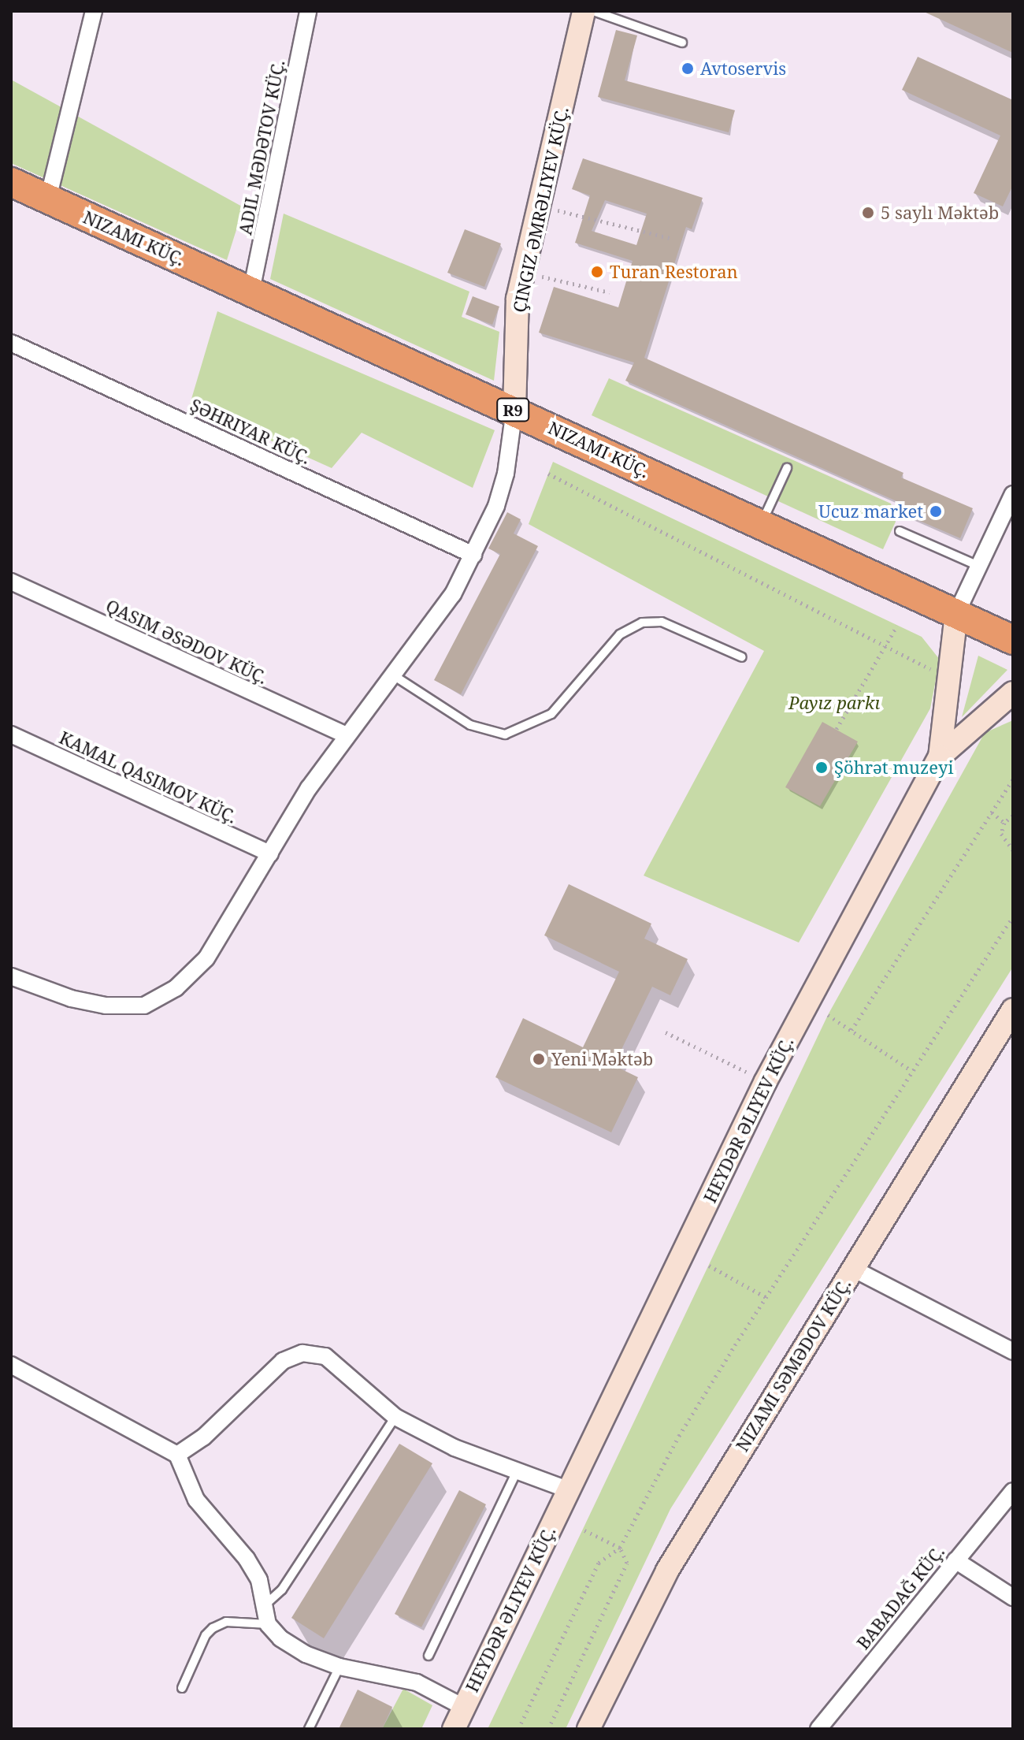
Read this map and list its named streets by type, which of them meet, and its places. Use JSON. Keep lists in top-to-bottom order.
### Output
{
  "streets": {
    "highway": ["NIZAMI KÜÇ.", "R9"],
    "main road": ["ÇINGIZ ƏMRƏLIYEV KÜÇ.", "HEYDƏR ƏLIYEV KÜÇ.", "NIZAMI SƏMƏDOV KÜÇ."],
    "street": ["ADIL MƏDƏTOV KÜÇ.", "ŞƏHRIYAR KÜÇ.", "BABADAĞ KÜÇ."]
  },
  "crossings": [
    ["ADIL MƏDƏTOV KÜÇ.", "NIZAMI KÜÇ."],
    ["ÇINGIZ ƏMRƏLIYEV KÜÇ.", "NIZAMI KÜÇ."]
  ],
  "parks": ["Payız parkı"],
  "places": [
    "Avtoservis",
    "5 saylı Məktəb",
    "Turan Restoran",
    "Ucuz market",
    "Şöhrət muzeyi",
    "Yeni Məktəb"
  ]
}
